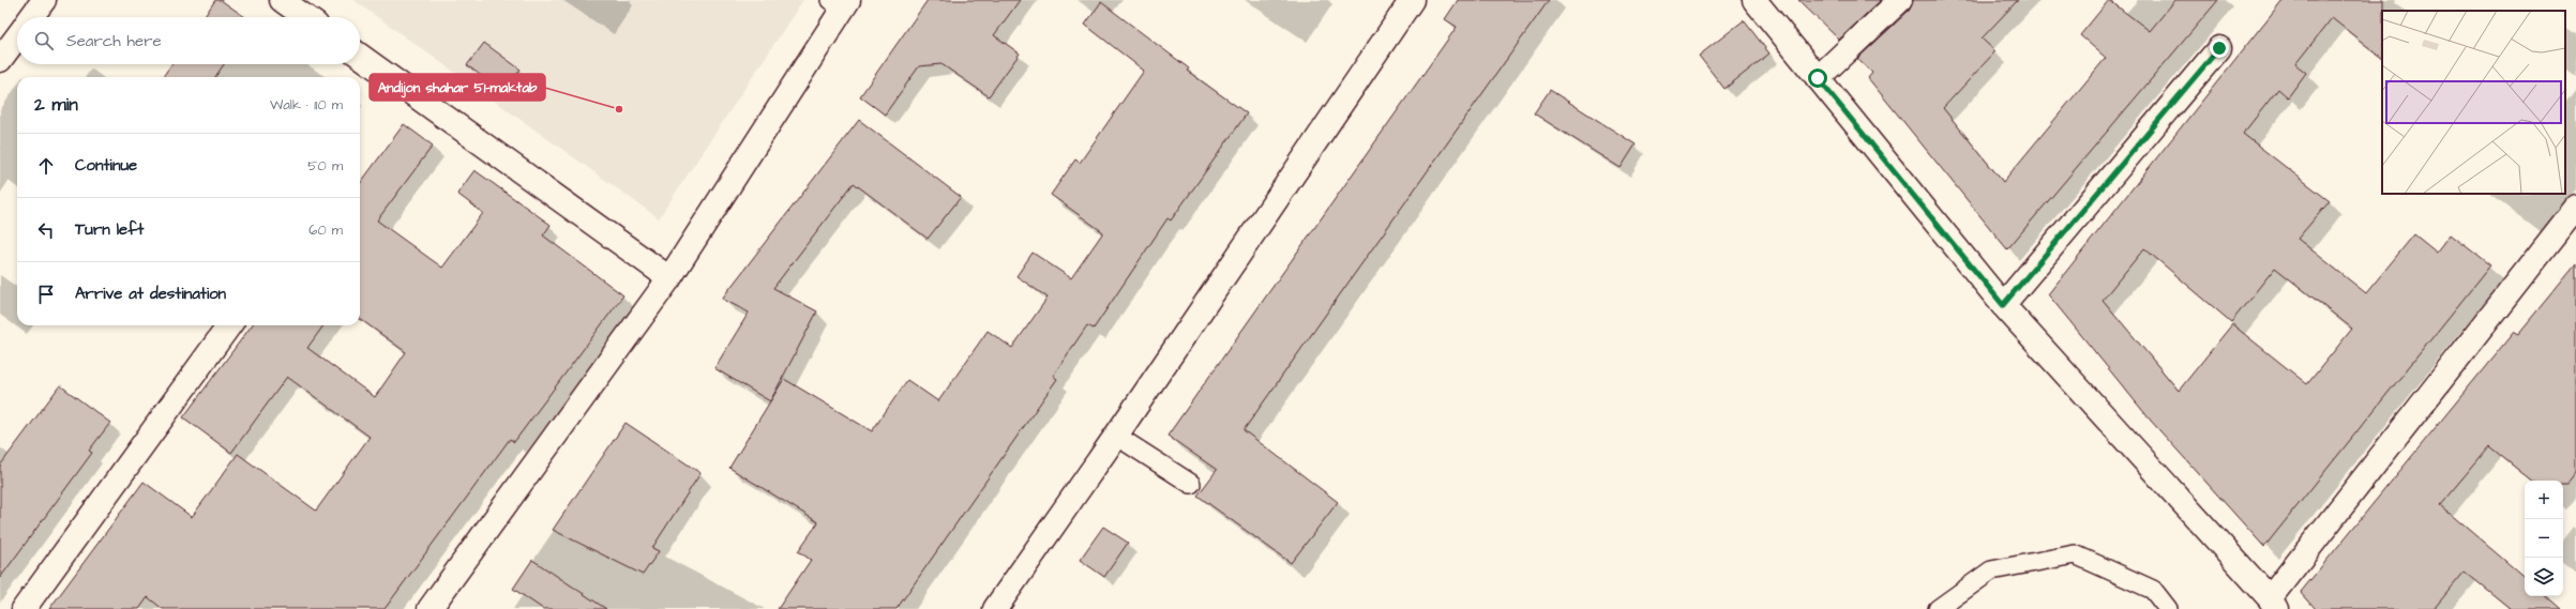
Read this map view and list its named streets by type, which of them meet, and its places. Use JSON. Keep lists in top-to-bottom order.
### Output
{
  "places": ["Andijon shahar 51-maktab"],
  "page": {
    "search": "Search here",
    "heading": ["2 min", "Walk · 110 m"],
    "list": [
      ["Continue", "50 m"],
      ["Turn left", "60 m"],
      "Arrive at destination"
    ],
    "map_buttons": ["+", "−"]
  }
}
